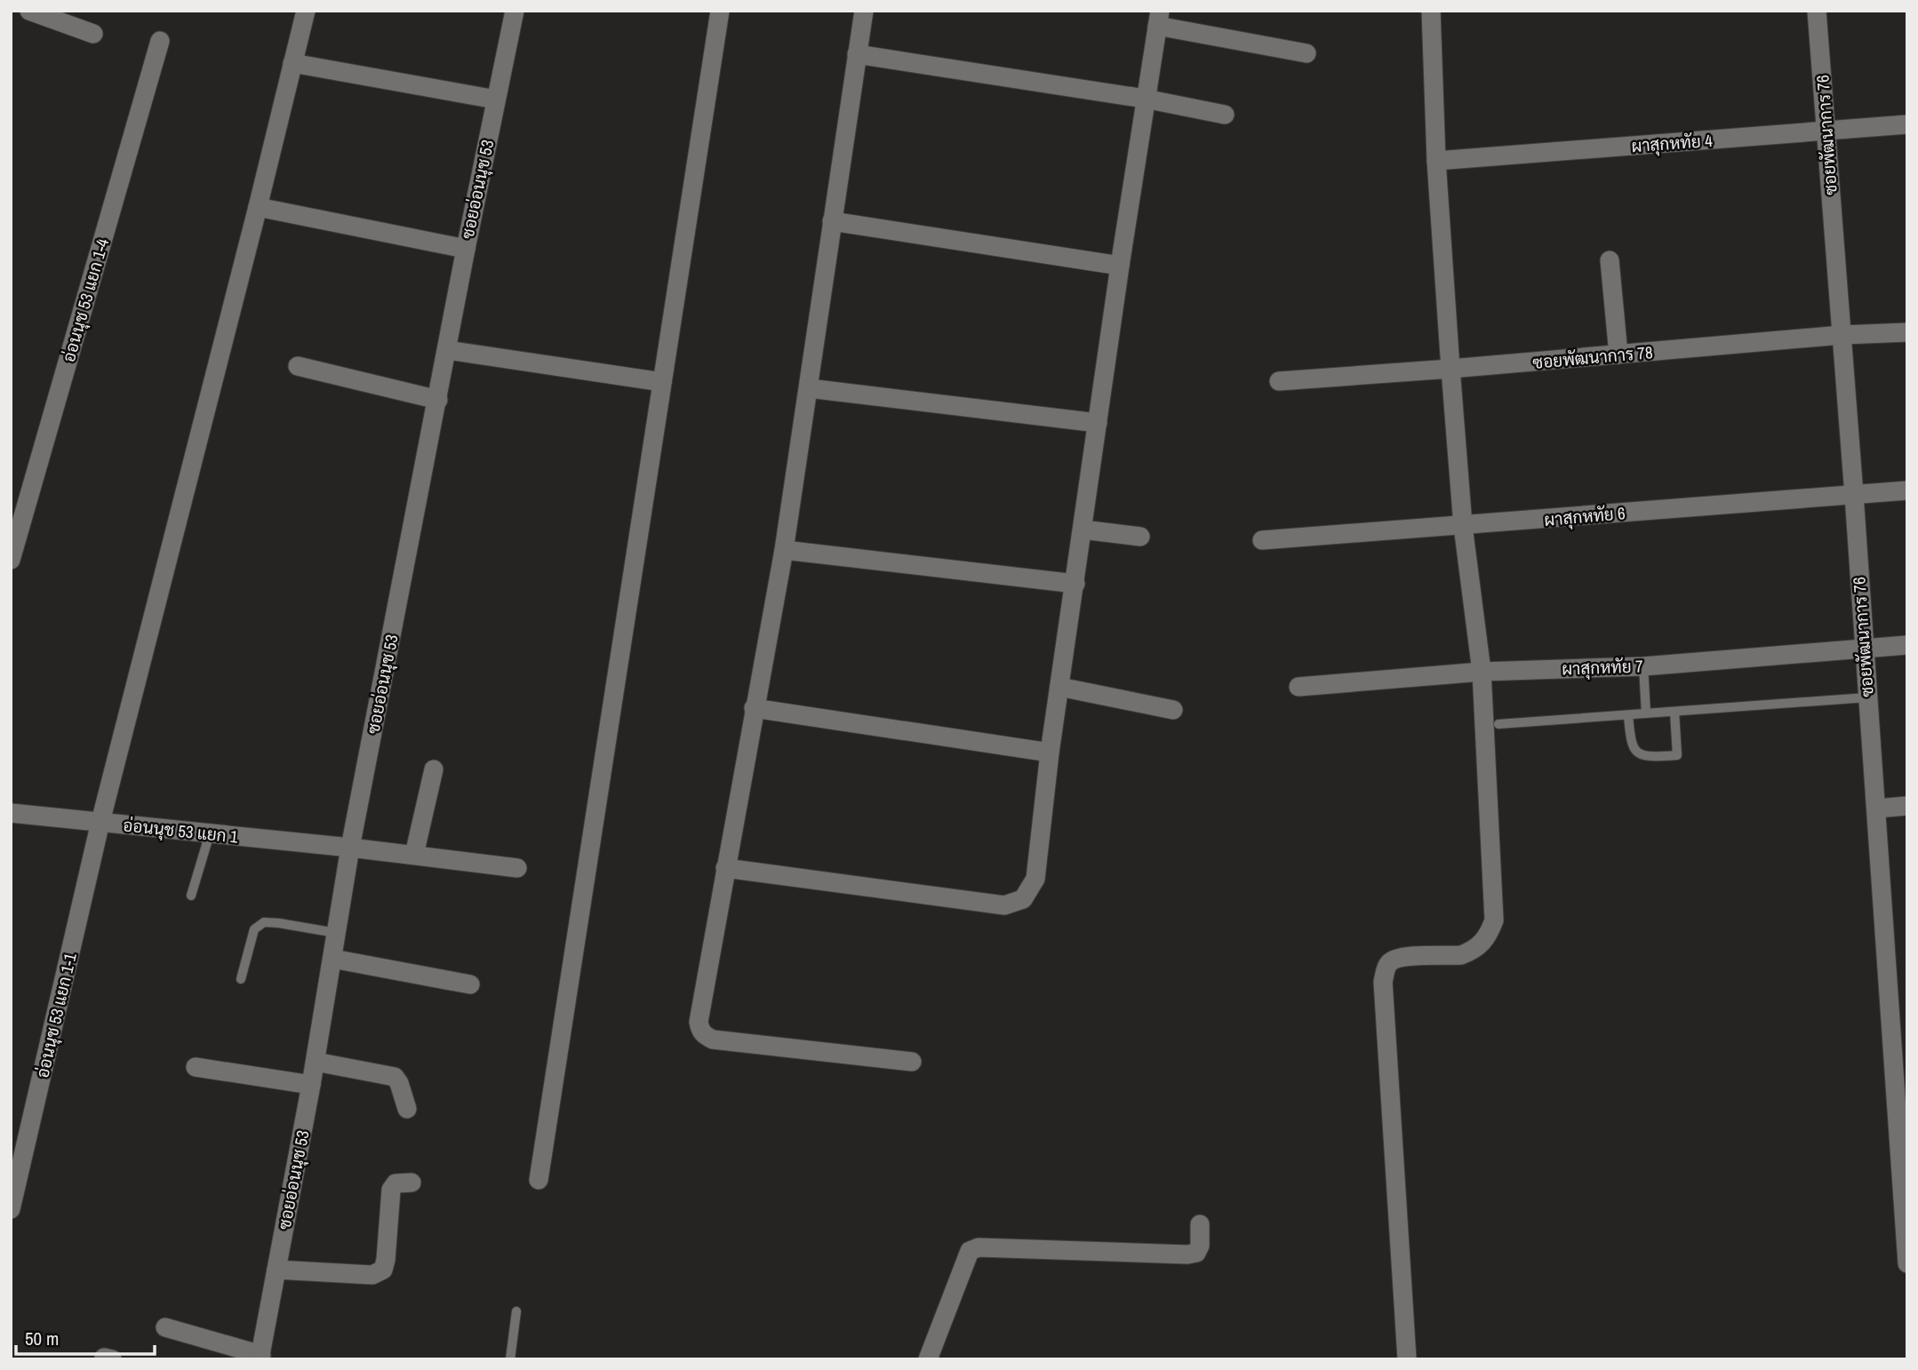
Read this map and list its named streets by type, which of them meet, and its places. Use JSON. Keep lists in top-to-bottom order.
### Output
{
  "streets": {
    "street": [
      "ซอยพัฒนาการ 76",
      "ผาสุกหทัย 4",
      "ซอยอ่อนนุช 53",
      "อ่อนนุช 53 แยก 1-4",
      "ซอยพัฒนาการ 78",
      "ผาสุกหทัย 6",
      "ผาสุกหทัย 7",
      "อ่อนนุช 53 แยก 1",
      "อ่อนนุช 53 แยก 1-1"
    ]
  },
  "crossings": [
    ["ซอยพัฒนาการ 76", "ผาสุกหทัย 4"],
    ["ซอยพัฒนาการ 76", "ซอยพัฒนาการ 78"],
    ["ซอยพัฒนาการ 76", "ผาสุกหทัย 6"],
    ["ซอยพัฒนาการ 76", "ผาสุกหทัย 7"],
    ["ซอยอ่อนนุช 53", "อ่อนนุช 53 แยก 1"],
    ["อ่อนนุช 53 แยก 1", "อ่อนนุช 53 แยก 1-1"]
  ],
  "scale_bar": "50 m"
}
